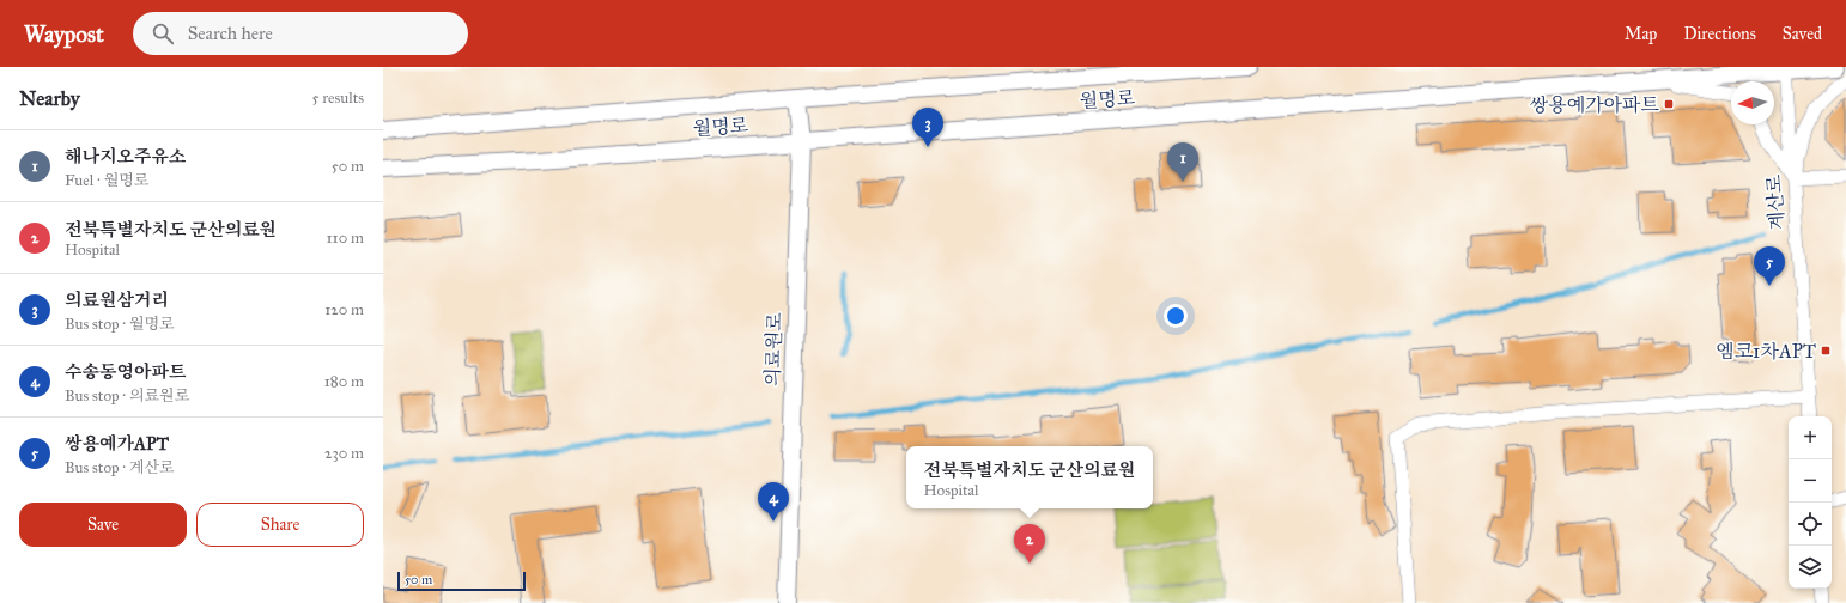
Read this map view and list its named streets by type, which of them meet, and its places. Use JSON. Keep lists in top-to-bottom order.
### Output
{
  "streets": {
    "street": ["월명로", "계산로", "의료원로"]
  },
  "crossings": [
    ["월명로", "계산로"],
    ["월명로", "의료원로"]
  ],
  "places": {
    "transit": ["쌍용예가아파트", "엠코1차APT"]
  },
  "scale_bar": "50 m",
  "north": "left",
  "page": {
    "header": "Waypost",
    "search": "Search here",
    "nav": ["Map", "Directions", "Saved"],
    "heading": ["Nearby", "5 results"],
    "pins": [
      "3",
      "1",
      "5",
      "4",
      "2"
    ],
    "list": [
      {
        "mark": "1",
        "name": "해나지오주유소",
        "note": "Fuel · 월명로",
        "value": "50 m"
      },
      {
        "mark": "2",
        "name": "전북특별자치도 군산의료원",
        "note": "Hospital",
        "value": "110 m"
      },
      {
        "mark": "3",
        "name": "의료원삼거리",
        "note": "Bus stop · 월명로",
        "value": "120 m"
      },
      {
        "mark": "4",
        "name": "수송동영아파트",
        "note": "Bus stop · 의료원로",
        "value": "180 m"
      },
      {
        "mark": "5",
        "name": "쌍용예가APT",
        "note": "Bus stop · 계산로",
        "value": "230 m"
      }
    ],
    "map_buttons": ["+", "−"],
    "popup": ["전북특별자치도 군산의료원", "Hospital"],
    "buttons": ["Save", "Share"],
    "scale": "50 m"
  }
}
